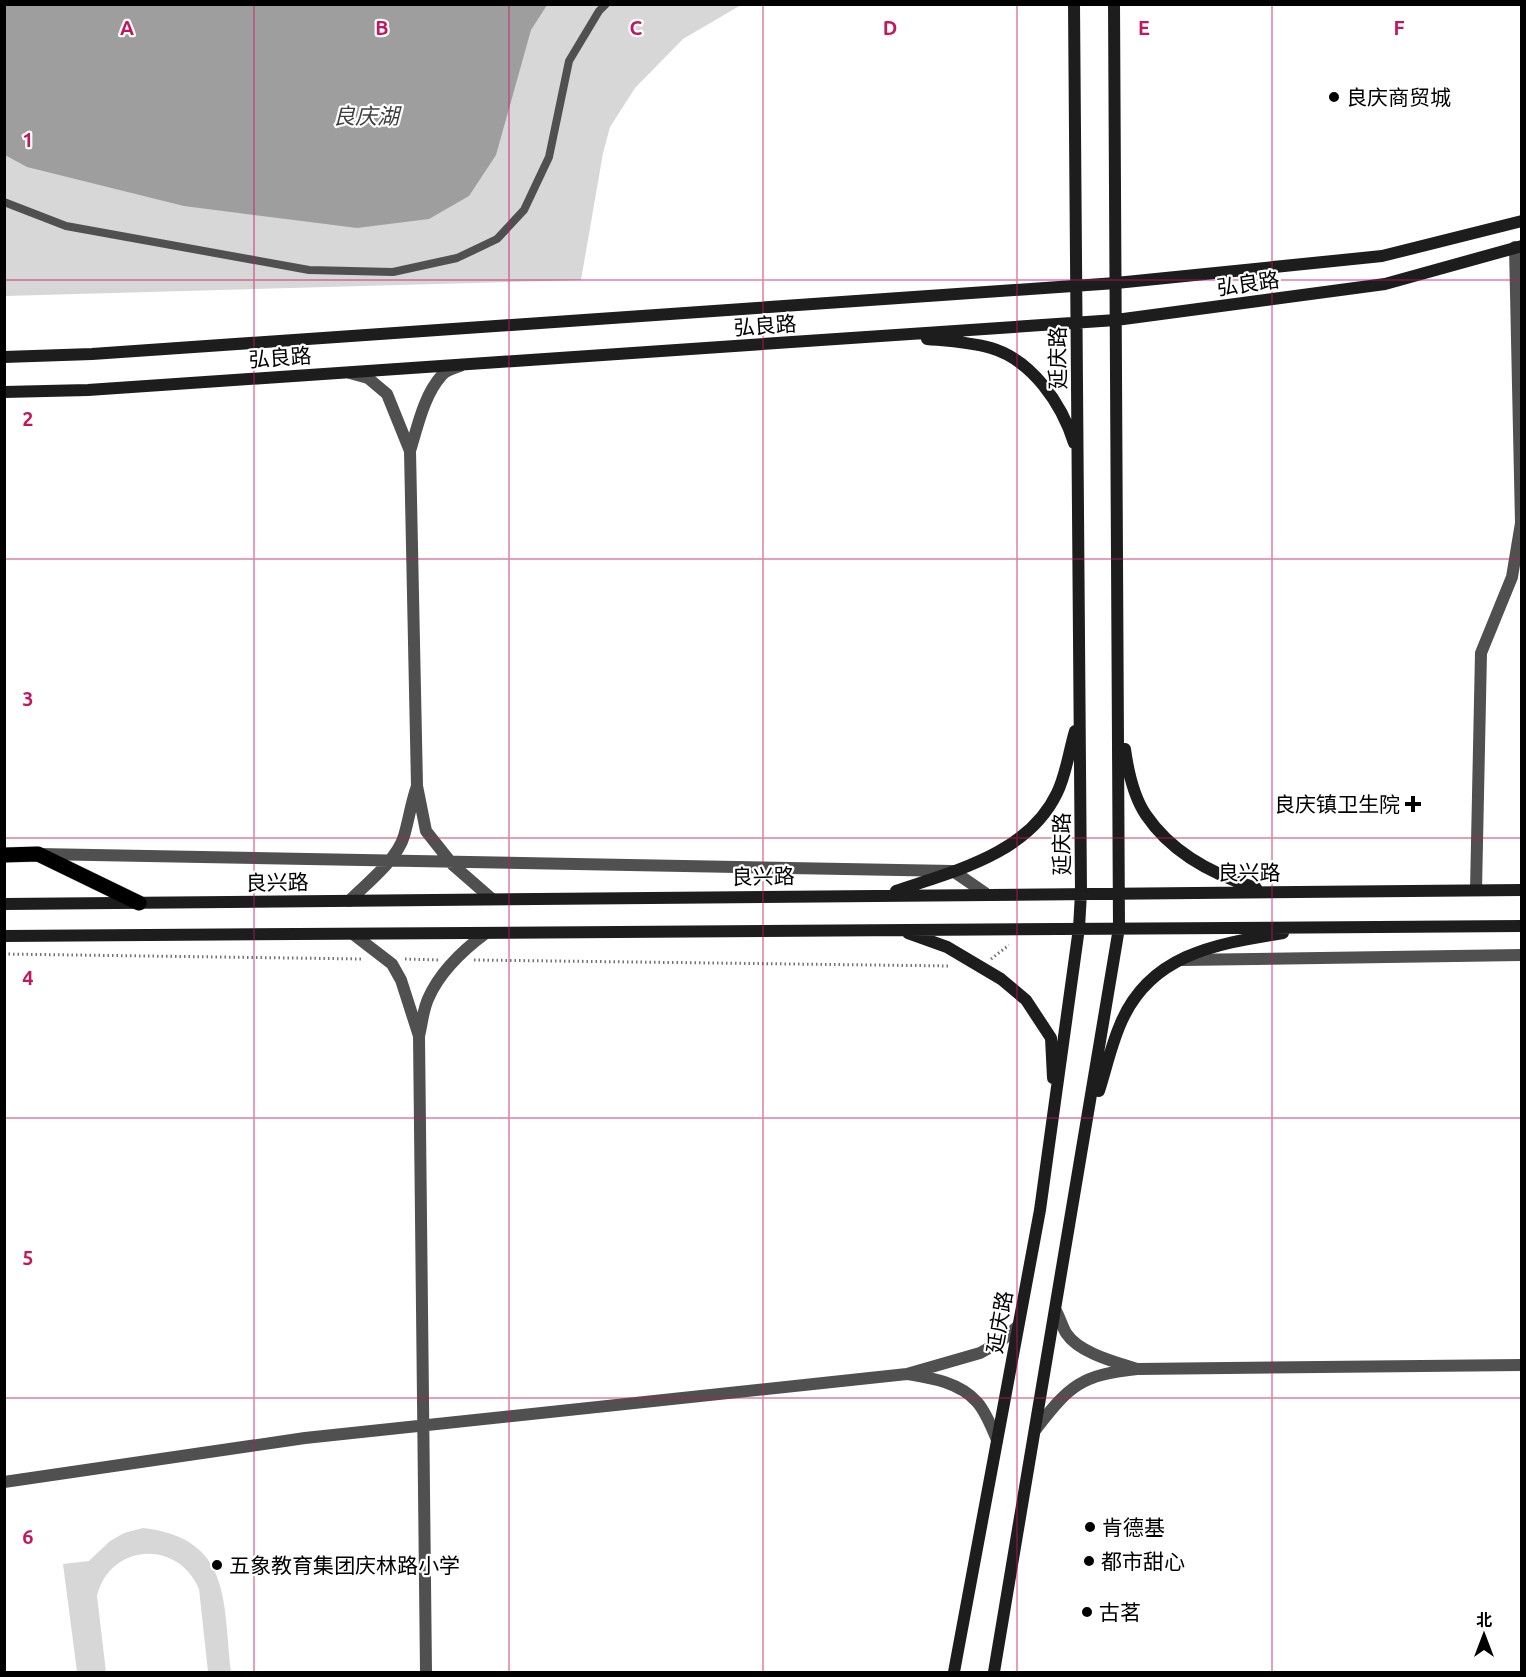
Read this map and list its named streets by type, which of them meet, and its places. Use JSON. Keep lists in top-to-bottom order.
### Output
{
  "streets": {
    "street": ["弘良路", "延庆路", "良兴路"]
  },
  "crossings": [
    ["弘良路", "延庆路"],
    ["延庆路", "良兴路"]
  ],
  "water": ["良庆湖"],
  "places": {
    "other": [
      "良庆商贸城",
      "肯德基",
      "都市甜心",
      "五象教育集团庆林路小学",
      "古茗"
    ],
    "health": ["良庆镇卫生院"]
  },
  "north": "top",
  "grid": {
    "columns": [
      "A",
      "B",
      "C",
      "D",
      "E",
      "F"
    ],
    "rows": [
      "1",
      "2",
      "3",
      "4",
      "5",
      "6"
    ]
  }
}
